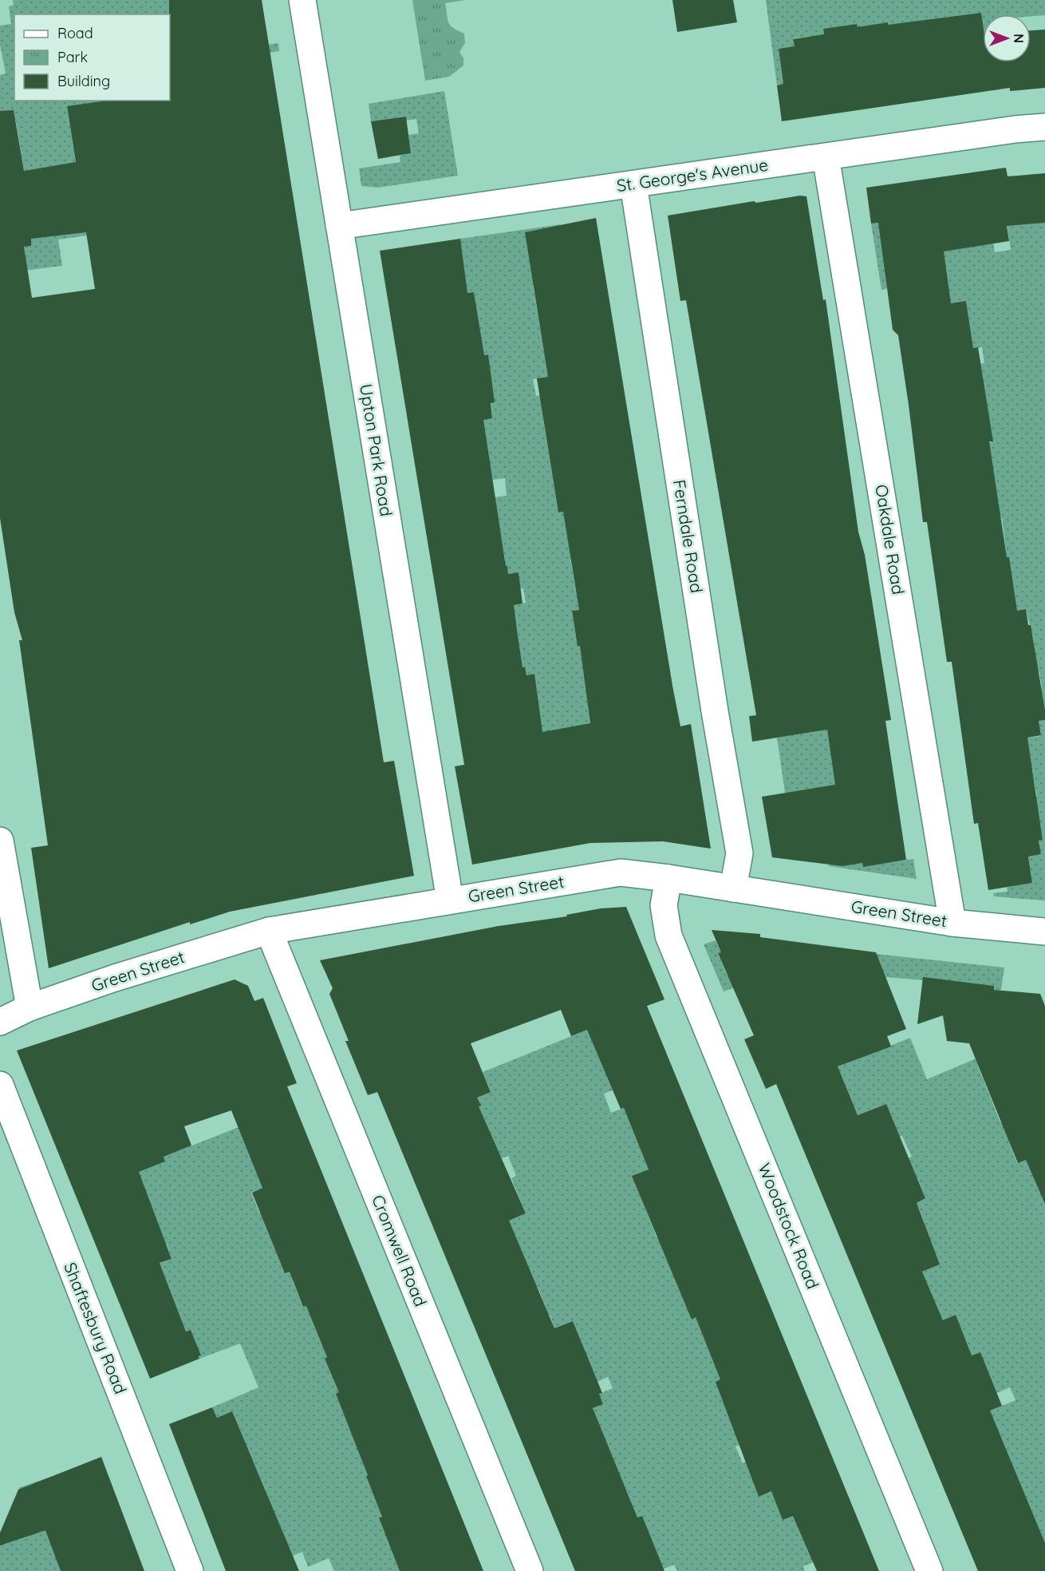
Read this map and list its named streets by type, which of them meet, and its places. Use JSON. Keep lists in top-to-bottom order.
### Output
{
  "streets": {
    "street": [
      "St. George's Avenue",
      "Upton Park Road",
      "Ferndale Road",
      "Oakdale Road",
      "Green Street",
      "Woodstock Road",
      "Cromwell Road",
      "Shaftesbury Road"
    ]
  },
  "crossings": [
    ["St. George's Avenue", "Upton Park Road"],
    ["St. George's Avenue", "Ferndale Road"],
    ["St. George's Avenue", "Oakdale Road"],
    ["Upton Park Road", "Green Street"],
    ["Ferndale Road", "Green Street"],
    ["Oakdale Road", "Green Street"],
    ["Green Street", "Woodstock Road"],
    ["Green Street", "Cromwell Road"]
  ],
  "legend": ["Road", "Park", "Building"],
  "north": "right"
}
